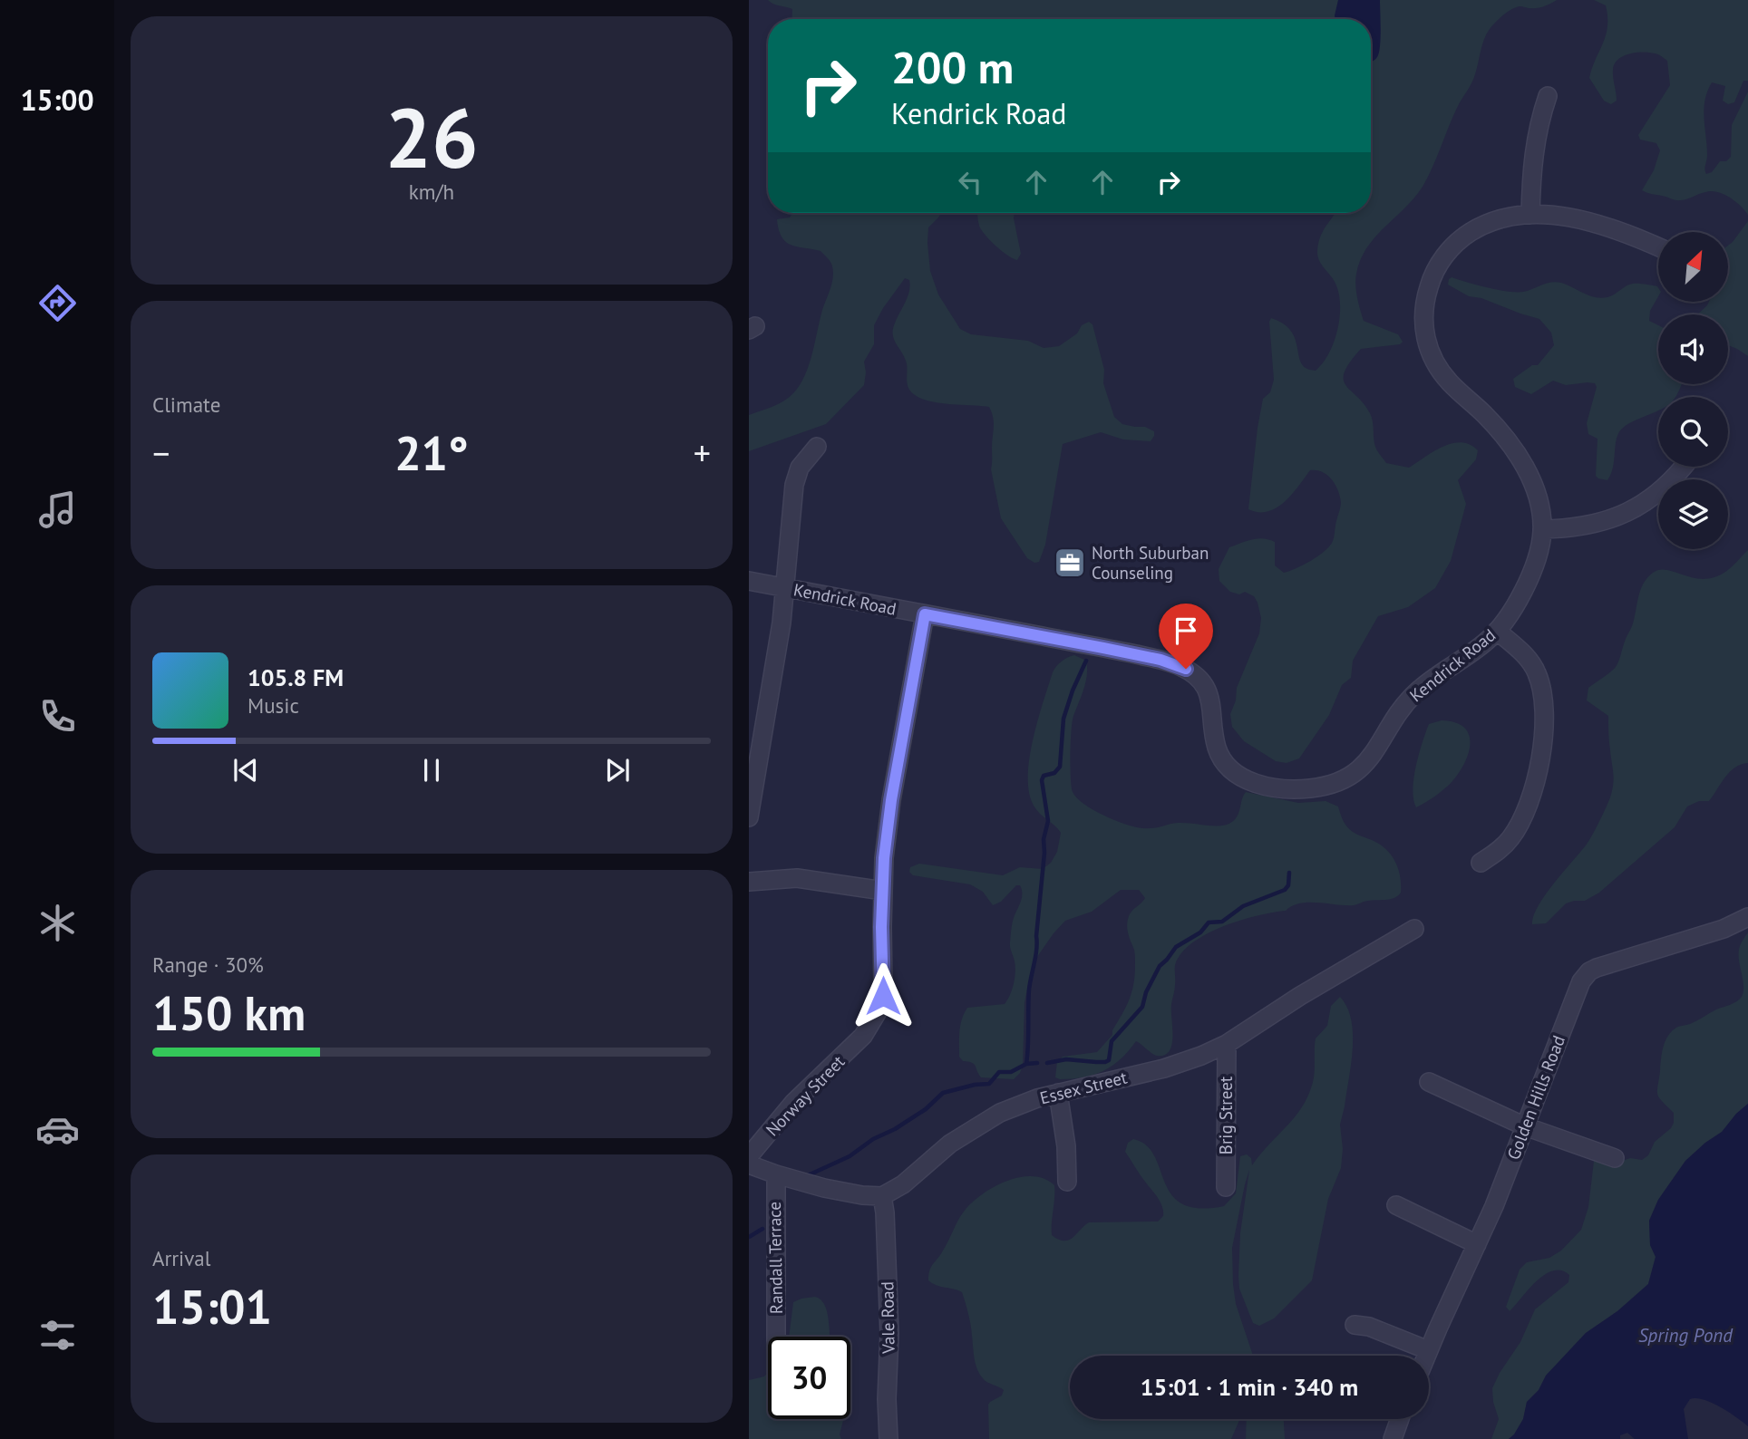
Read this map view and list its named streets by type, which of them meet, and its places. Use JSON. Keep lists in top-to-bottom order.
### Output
{
  "streets": {
    "street": [
      "Kendrick Road",
      "Essex Street",
      "Norway Street",
      "Golden Hills Road",
      "Brig Street",
      "Randall Terrace",
      "Vale Road"
    ]
  },
  "crossings": [
    ["Kendrick Road", "Norway Street"],
    ["Essex Street", "Brig Street"],
    ["Essex Street", "Vale Road"]
  ],
  "water": ["Spring Pond"],
  "places": {
    "office": ["North Suburban Counseling"]
  },
  "north": "top right",
  "page": {
    "tabs": "15:00",
    "tile": [
      ["26", "km/h"],
      "Climate",
      ["Range · 30%", "150 km"],
      ["Arrival", "15:01"]
    ],
    "turn": ["200 m", "Kendrick Road"],
    "heat": ["−", "21°", "+"],
    "song": ["105.8 FM", "Music"],
    "limit": "30",
    "trip": "15:01 · 1 min · 340 m"
  }
}
